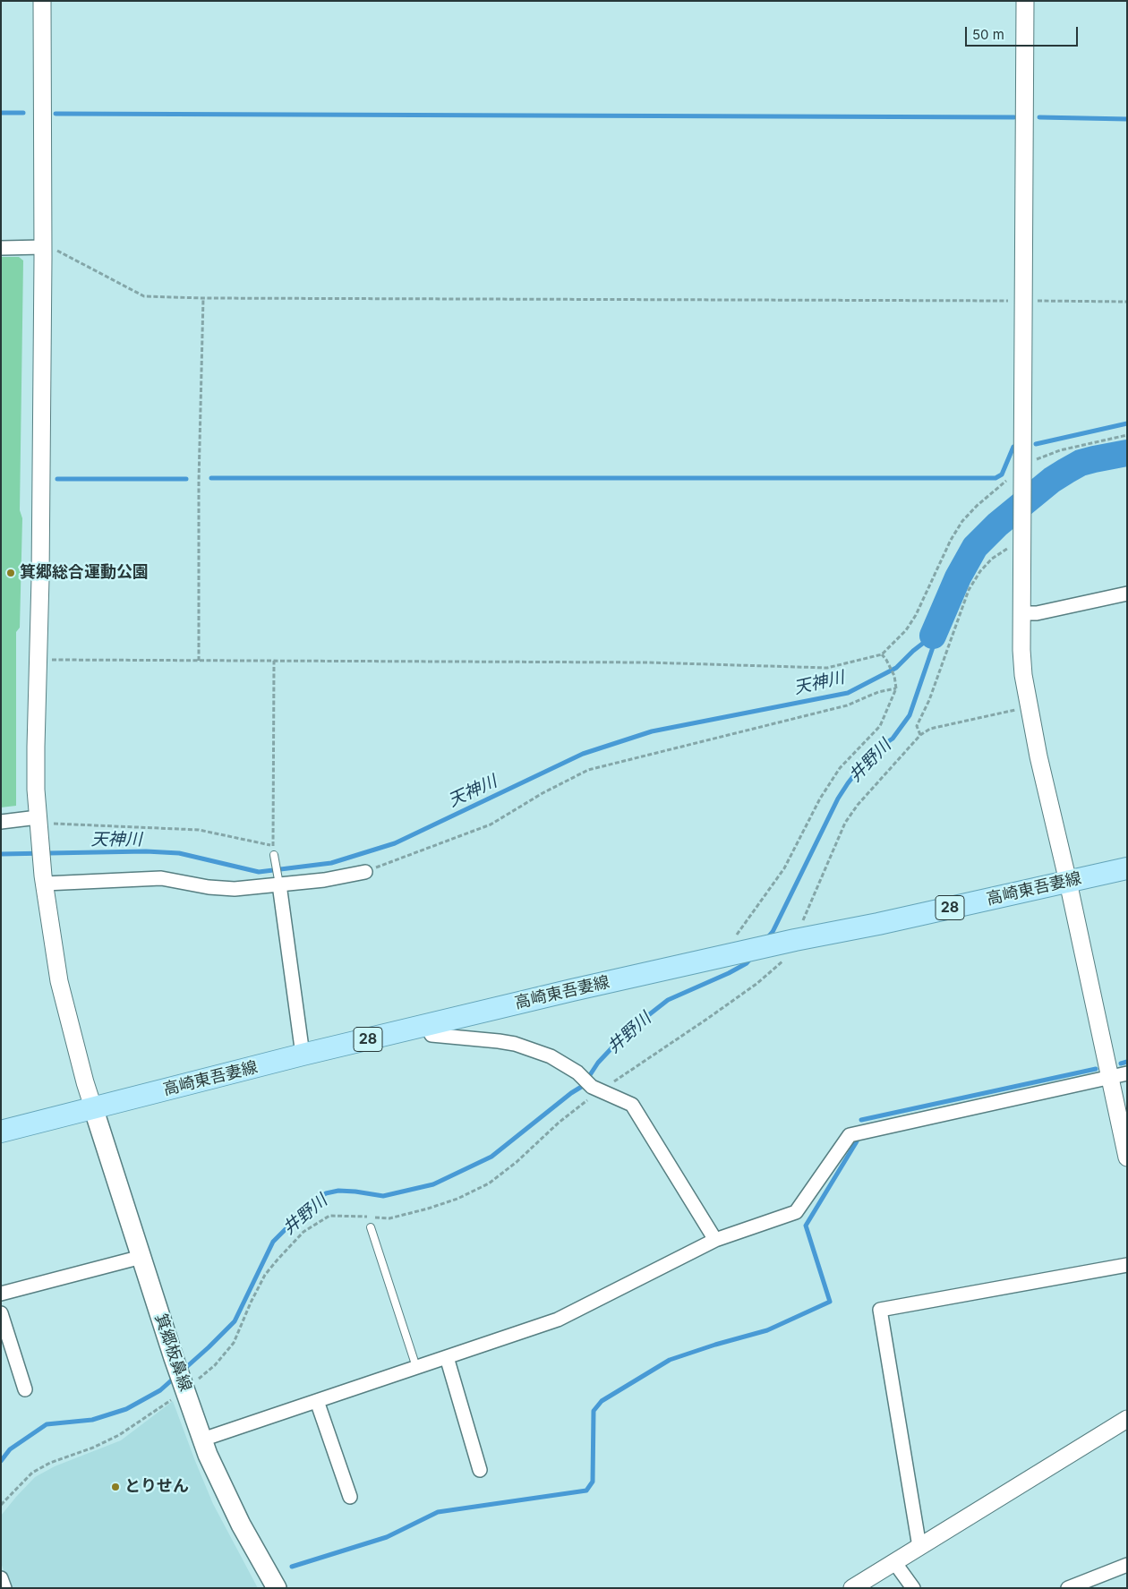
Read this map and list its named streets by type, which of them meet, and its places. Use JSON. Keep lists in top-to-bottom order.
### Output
{
  "streets": {
    "main road": ["高崎東吾妻線", "28", "箕郷板鼻線"]
  },
  "crossings": [
    ["高崎東吾妻線", "箕郷板鼻線"]
  ],
  "water": ["天神川", "井野川"],
  "places": ["箕郷総合運動公園", "とりせん"],
  "scale_bar": "50 m"
}
